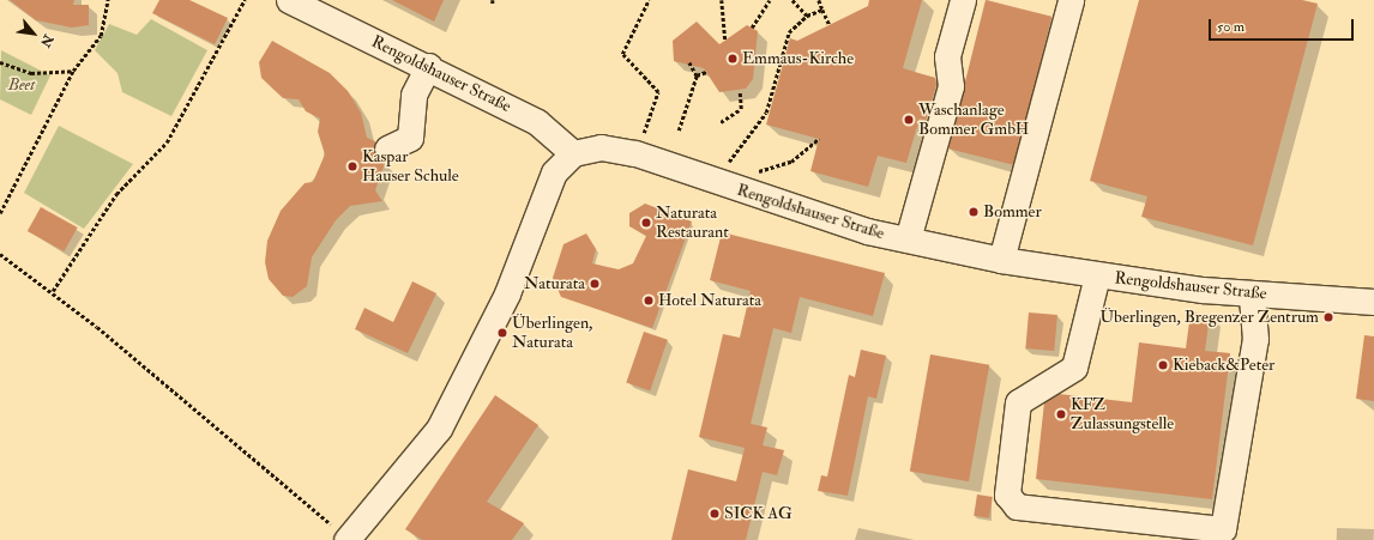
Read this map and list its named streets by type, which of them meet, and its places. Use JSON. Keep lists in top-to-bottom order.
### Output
{
  "streets": {
    "street": ["Rengoldshauser Straße"]
  },
  "parks": ["Beet"],
  "places": [
    "Emmaus-Kirche",
    "Waschanlage Bommer GmbH",
    "Kaspar Hauser Schule",
    "Bommer",
    "Naturata Restaurant",
    "Naturata",
    "Hotel Naturata",
    "Überlingen, Bregenzer Zentrum",
    "Überlingen, Naturata",
    "Kieback&Peter",
    "KFZ Zulassungstelle",
    "SICK AG"
  ],
  "scale_bar": "50 m",
  "north": "bottom right"
}
